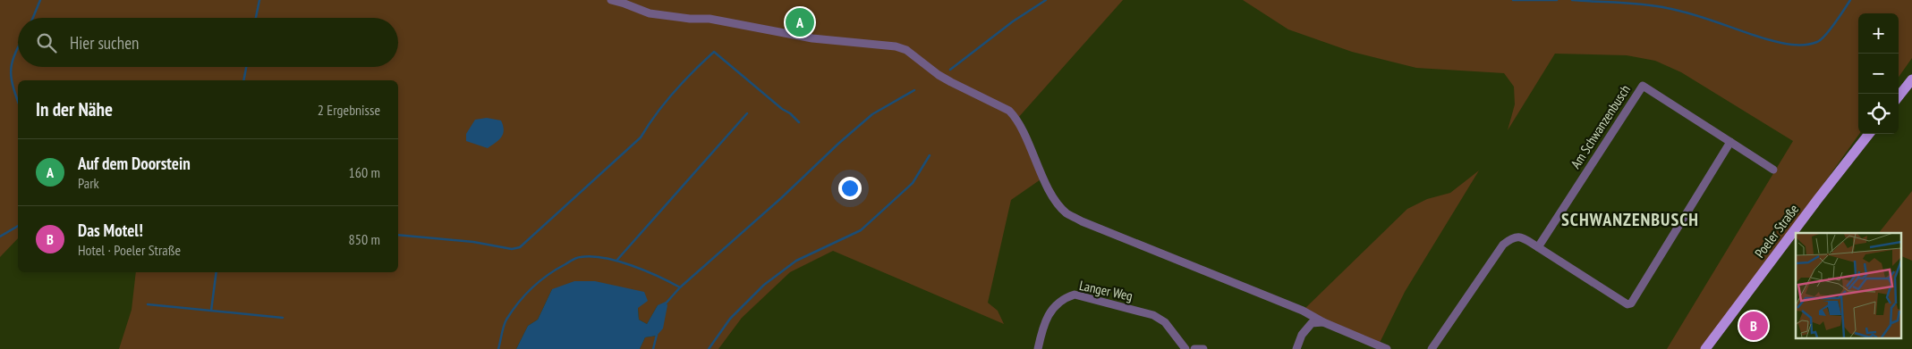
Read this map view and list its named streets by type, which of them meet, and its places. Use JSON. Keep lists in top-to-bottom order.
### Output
{
  "streets": {
    "main road": ["Poeler Straße"],
    "street": ["Am Schwanzenbusch", "Langer Weg"]
  },
  "districts": ["SCHWANZENBUSCH"],
  "page": {
    "pins": ["A", "B"],
    "map_buttons": ["+", "−"],
    "search": "Hier suchen",
    "heading": ["In der Nähe", "2 Ergebnisse"],
    "list": [
      {
        "mark": "A",
        "name": "Auf dem Doorstein",
        "note": "Park",
        "value": "160 m"
      },
      {
        "mark": "B",
        "name": "Das Motel!",
        "note": "Hotel · Poeler Straße",
        "value": "850 m"
      }
    ]
  }
}
